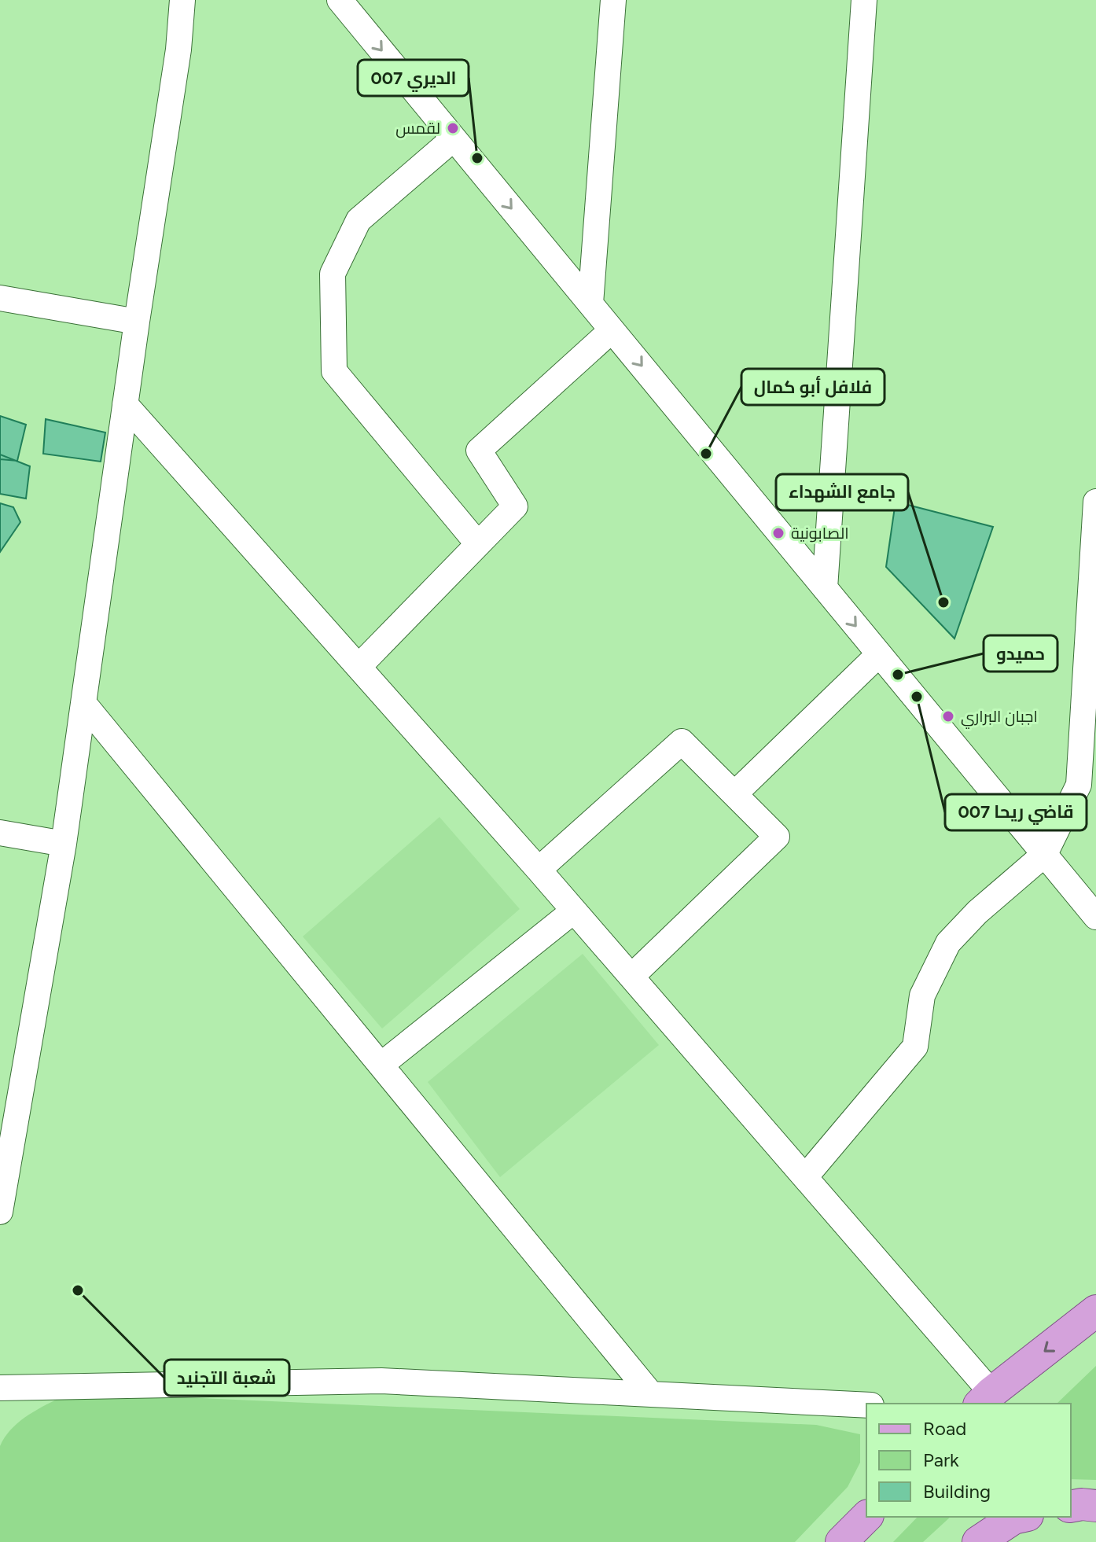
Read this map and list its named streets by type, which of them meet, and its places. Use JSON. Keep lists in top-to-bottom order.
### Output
{
  "places": [
    "لقمس",
    "الديري 007",
    "فلافل أبو كمال",
    "الصابونية",
    "جامع الشهداء",
    "حميدو",
    "قاضي ريحا 007",
    "اجبان البراري",
    "شعبة التجنيد"
  ],
  "legend": ["Road", "Park", "Building"]
}
